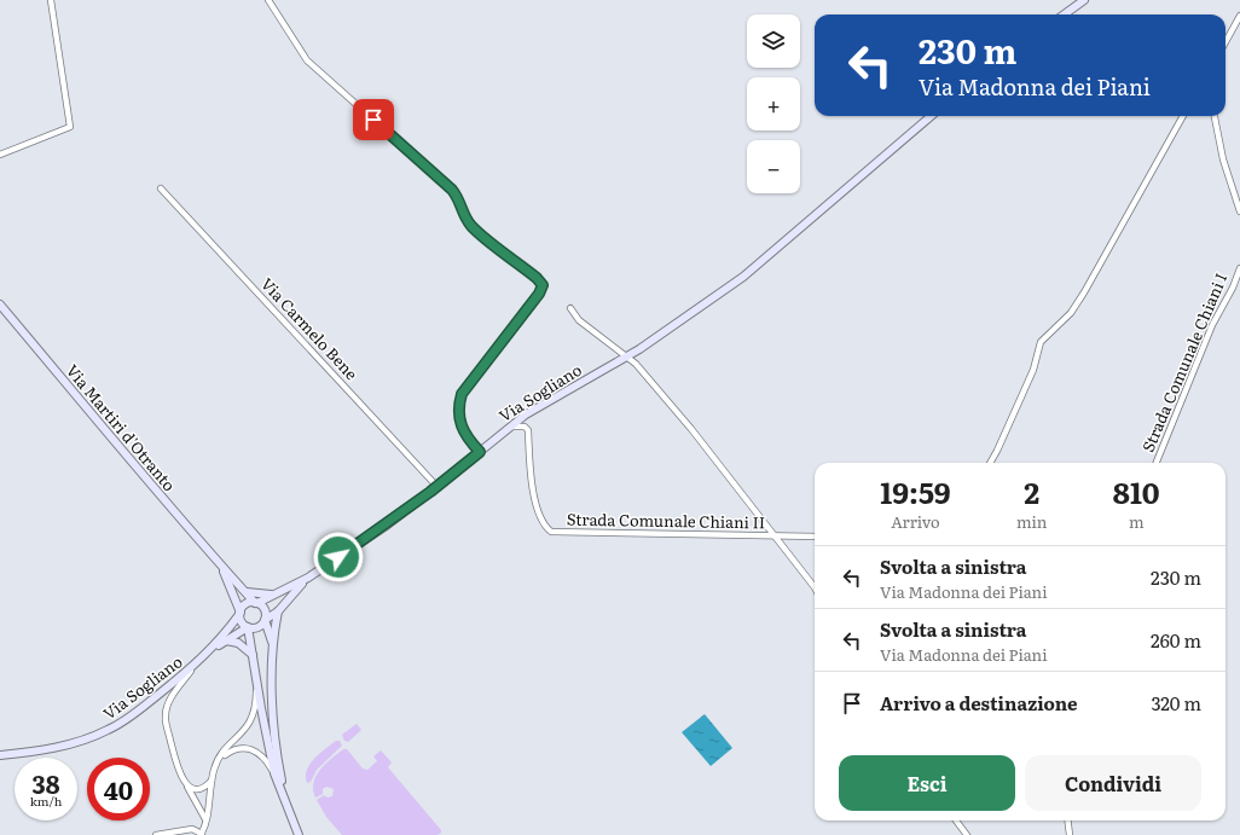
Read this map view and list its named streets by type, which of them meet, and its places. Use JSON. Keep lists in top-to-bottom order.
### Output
{
  "streets": {
    "street": [
      "Via Carmelo Bene",
      "Strada Comunale Chiani I",
      "Via Sogliano",
      "Via Martiri d'Otranto",
      "Strada Comunale Chiani II"
    ]
  },
  "crossings": [
    ["Via Carmelo Bene", "Via Sogliano"],
    ["Via Sogliano", "Via Martiri d'Otranto"],
    ["Via Sogliano", "Strada Comunale Chiani II"]
  ],
  "page": {
    "map_buttons": ["+", "−"],
    "turn": ["230 m", "Via Madonna dei Piani"],
    "eta": [
      "19:59",
      "Arrivo",
      "2",
      "min",
      "810",
      "m"
    ],
    "list": [
      {
        "name": "Svolta a sinistra",
        "note": "Via Madonna dei Piani",
        "value": "230 m"
      },
      {
        "name": "Svolta a sinistra",
        "note": "Via Madonna dei Piani",
        "value": "260 m"
      },
      {
        "name": "Arrivo a destinazione",
        "value": "320 m"
      }
    ],
    "buttons": ["Esci", "Condividi"],
    "speed": "38 km/h",
    "limit": "40"
  }
}
